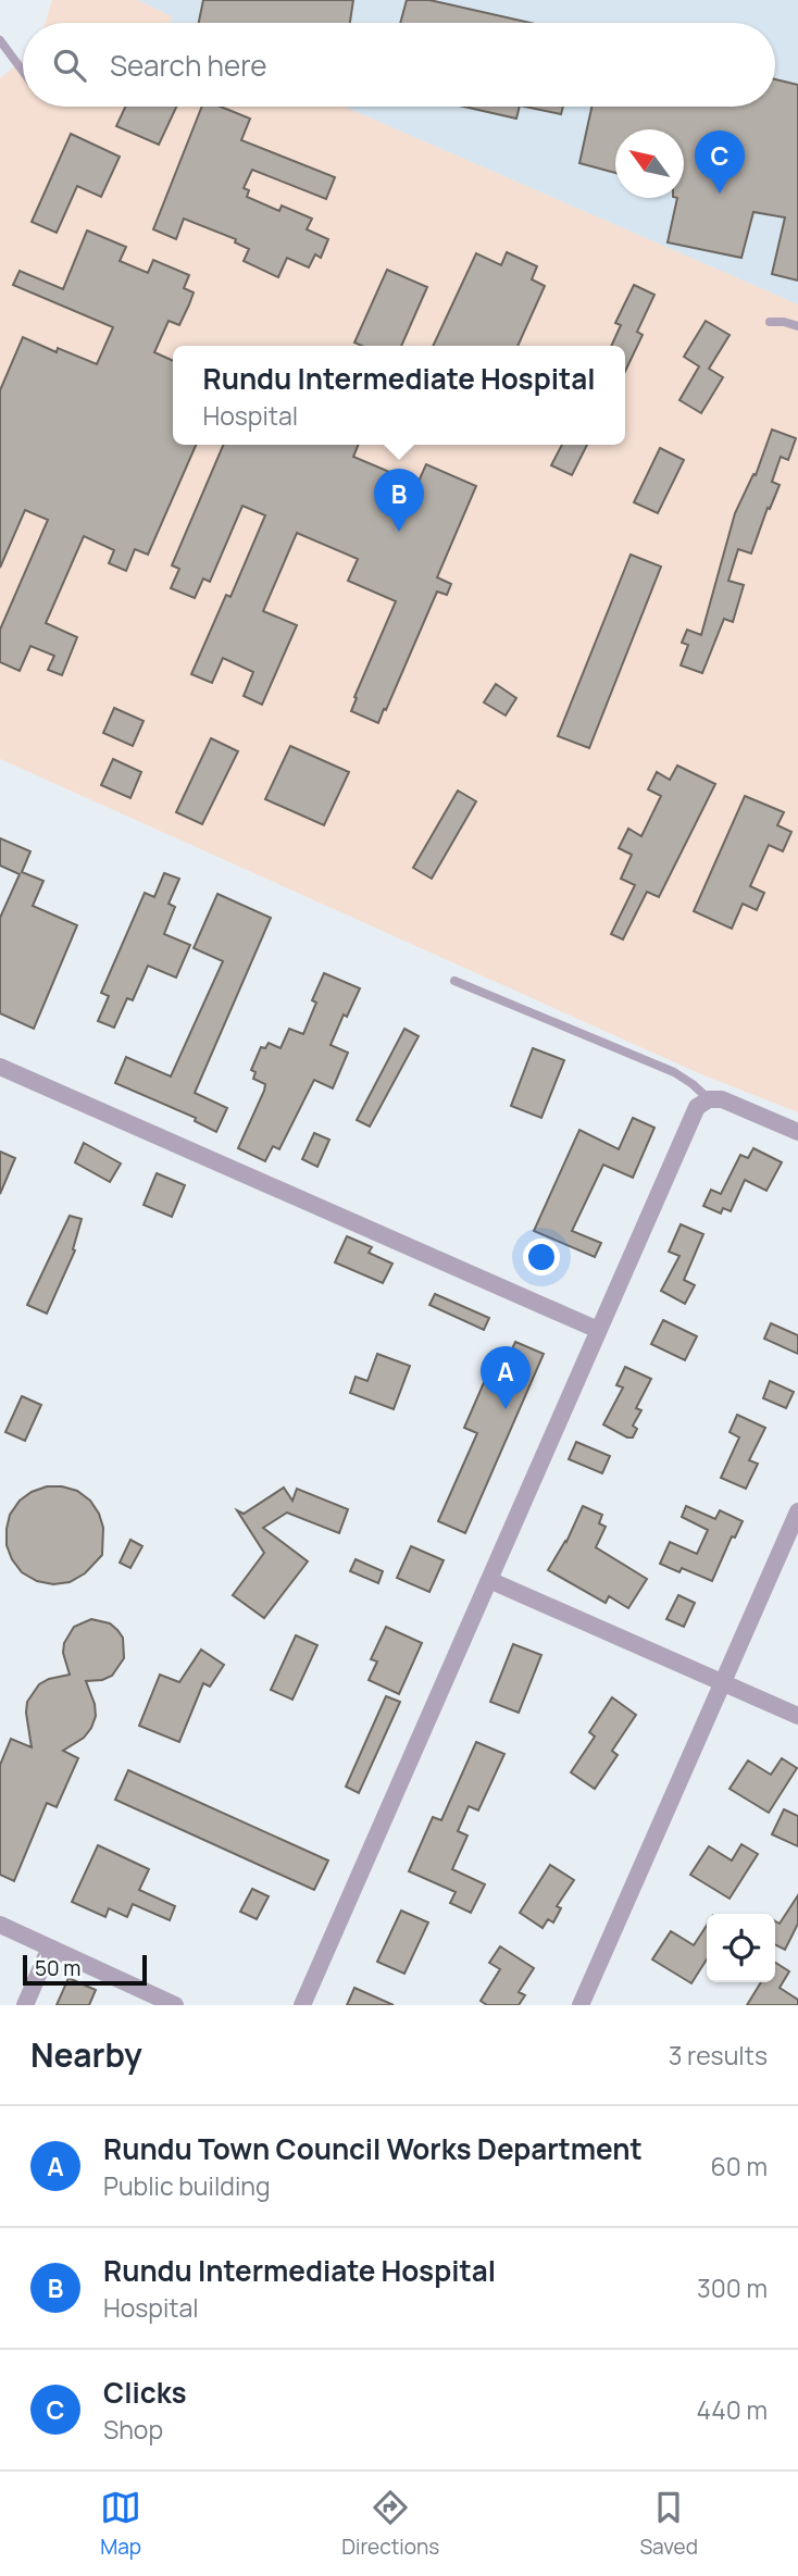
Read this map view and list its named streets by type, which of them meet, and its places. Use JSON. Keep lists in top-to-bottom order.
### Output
{
  "scale_bar": "50 m",
  "north": "top left",
  "page": {
    "search": "Search here",
    "pins": ["C", "B", "A"],
    "popup": ["Rundu Intermediate Hospital", "Hospital"],
    "scale": "50 m",
    "heading": ["Nearby", "3 results"],
    "list": [
      {
        "mark": "A",
        "name": "Rundu Town Council Works Department",
        "note": "Public building",
        "value": "60 m"
      },
      {
        "mark": "B",
        "name": "Rundu Intermediate Hospital",
        "note": "Hospital",
        "value": "300 m"
      },
      {
        "mark": "C",
        "name": "Clicks",
        "note": "Shop",
        "value": "440 m"
      }
    ],
    "nav": ["Map", "Directions", "Saved"]
  }
}
